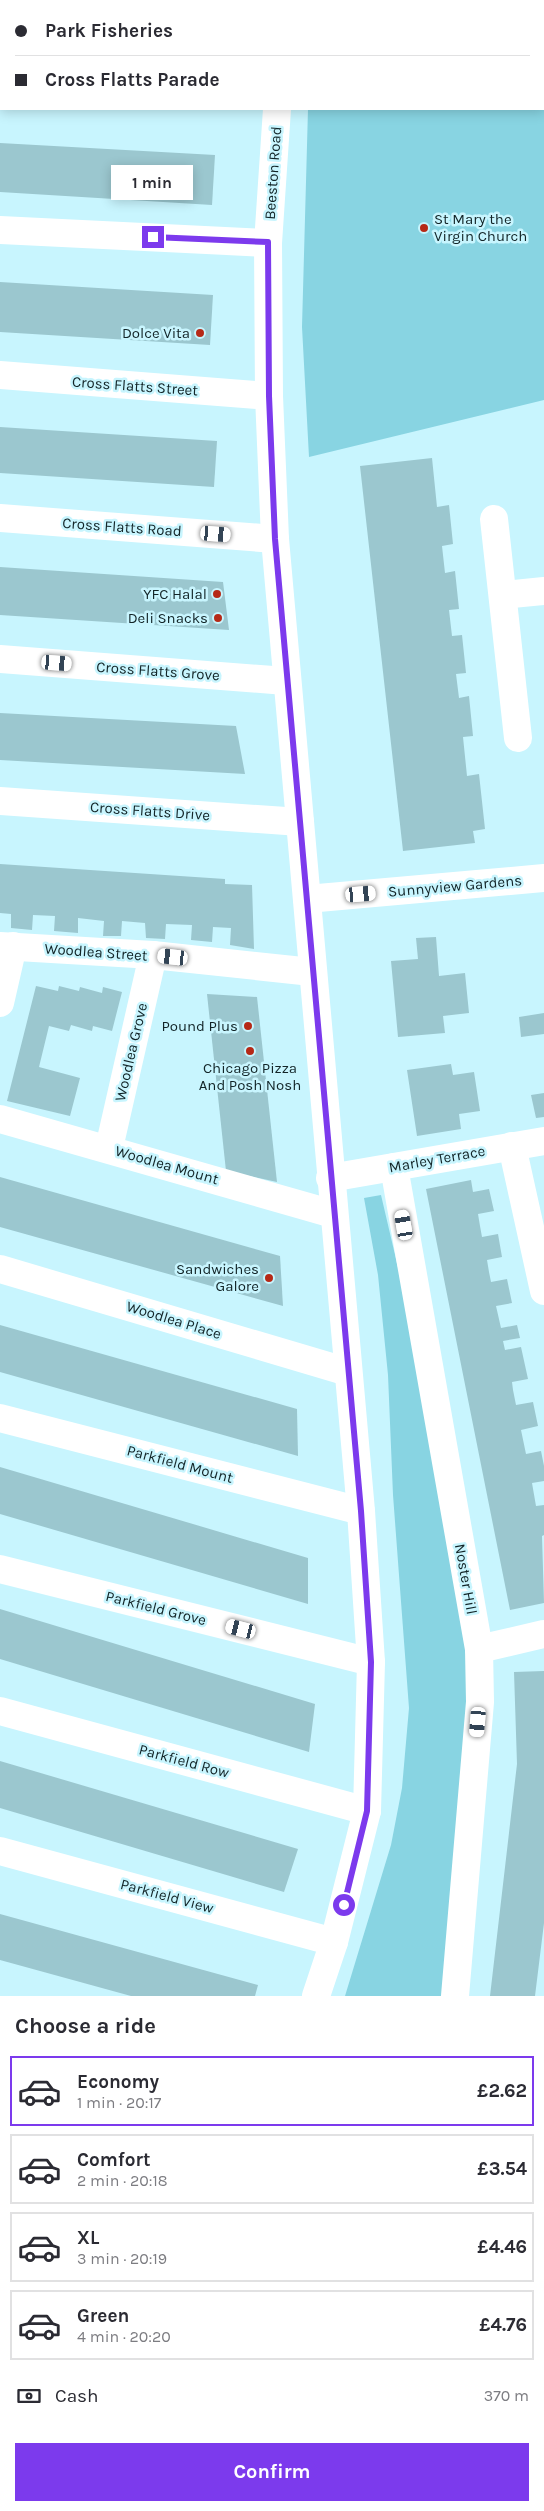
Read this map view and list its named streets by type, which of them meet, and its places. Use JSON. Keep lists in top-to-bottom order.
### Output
{
  "streets": {
    "street": [
      "Beeston Road",
      "Cross Flatts Street",
      "Cross Flatts Road",
      "Cross Flatts Grove",
      "Cross Flatts Drive",
      "Sunnyview Gardens",
      "Woodlea Street",
      "Woodlea Grove",
      "Marley Terrace",
      "Woodlea Mount",
      "Woodlea Place",
      "Parkfield Mount",
      "Noster Hill",
      "Parkfield Grove",
      "Parkfield Row",
      "Parkfield View"
    ]
  },
  "crossings": [
    ["Beeston Road", "Cross Flatts Street"],
    ["Beeston Road", "Cross Flatts Road"],
    ["Beeston Road", "Cross Flatts Grove"],
    ["Beeston Road", "Cross Flatts Drive"],
    ["Beeston Road", "Sunnyview Gardens"],
    ["Beeston Road", "Woodlea Street"],
    ["Beeston Road", "Marley Terrace"],
    ["Beeston Road", "Woodlea Mount"],
    ["Beeston Road", "Woodlea Place"],
    ["Beeston Road", "Parkfield Mount"],
    ["Beeston Road", "Parkfield Grove"],
    ["Beeston Road", "Parkfield Row"],
    ["Beeston Road", "Parkfield View"],
    ["Woodlea Street", "Woodlea Grove"],
    ["Woodlea Grove", "Woodlea Mount"],
    ["Marley Terrace", "Noster Hill"]
  ],
  "places": [
    "St Mary the Virgin Church",
    "Dolce Vita",
    "YFC Halal",
    "Deli Snacks",
    "Pound Plus",
    "Chicago Pizza And Posh Nosh",
    "Sandwiches Galore"
  ],
  "page": {
    "banner": ["Park Fisheries", "Cross Flatts Parade"],
    "bubble": "1 min",
    "heading": "Choose a ride",
    "list": [
      {
        "name": "Economy",
        "note": "1 min · 20:17",
        "value": "£2.62"
      },
      {
        "name": "Comfort",
        "note": "2 min · 20:18",
        "value": "£3.54"
      },
      {
        "name": "XL",
        "note": "3 min · 20:19",
        "value": "£4.46"
      },
      {
        "name": "Green",
        "note": "4 min · 20:20",
        "value": "£4.76"
      }
    ],
    "pay": ["Cash", "370 m"],
    "buttons": "Confirm"
  }
}
